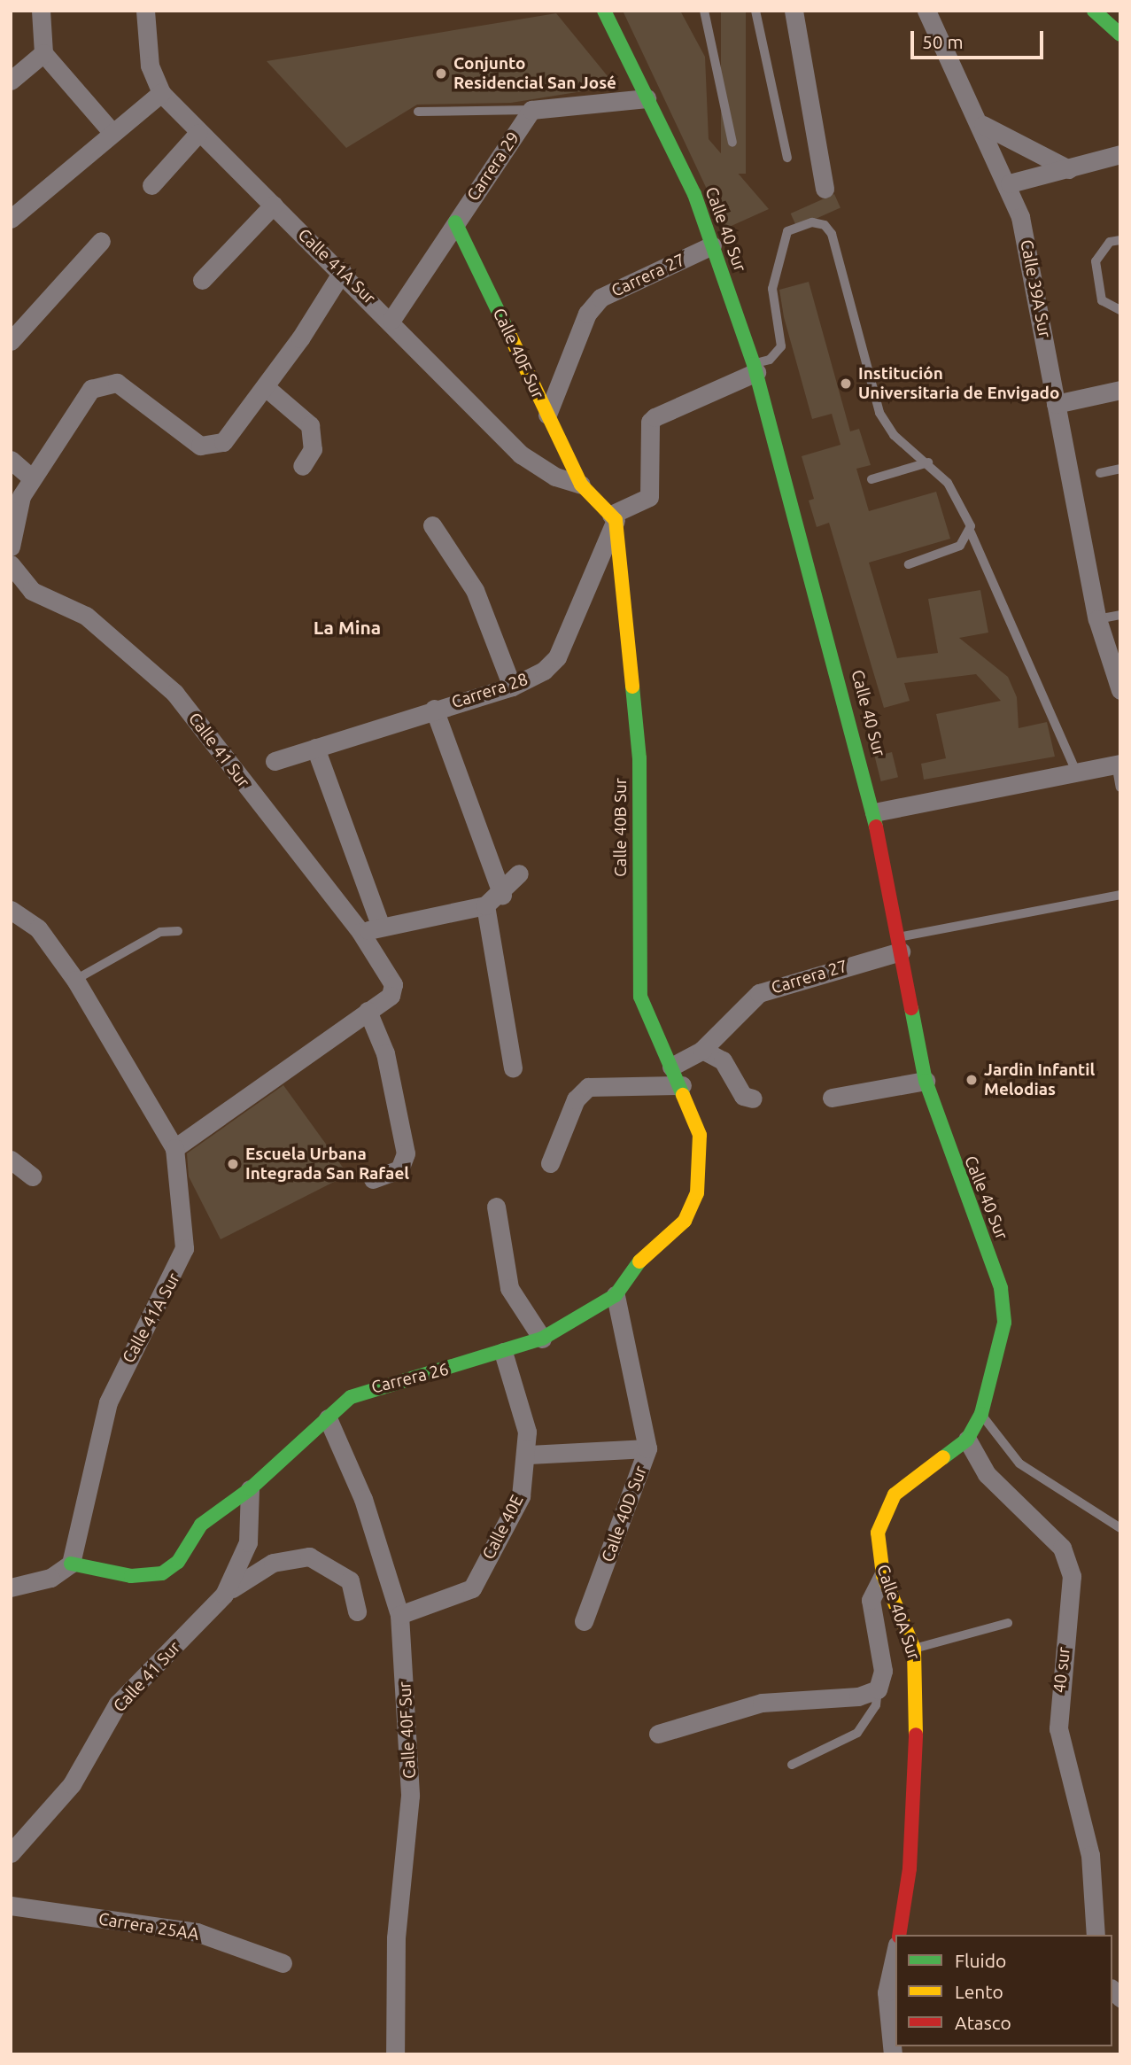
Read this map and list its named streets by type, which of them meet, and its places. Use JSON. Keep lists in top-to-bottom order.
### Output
{
  "streets": {
    "street": [
      "Carrera 29",
      "Calle 40 Sur",
      "Calle 41A Sur",
      "Carrera 27",
      "Calle 39A Sur",
      "Calle 40F Sur",
      "Carrera 28",
      "Calle 41 Sur",
      "Calle 40B Sur",
      "Carrera 26",
      "Calle 40D Sur",
      "Calle 40E",
      "Calle 40A Sur",
      "40 sur",
      "Carrera 25AA"
    ]
  },
  "crossings": [
    ["Carrera 29", "Calle 41A Sur"],
    ["Carrera 29", "Calle 40F Sur"],
    ["Calle 40 Sur", "Carrera 27"],
    ["Calle 40 Sur", "Calle 40A Sur"],
    ["Calle 40 Sur", "40 sur"],
    ["Calle 41A Sur", "Calle 40F Sur"],
    ["Calle 41A Sur", "Carrera 26"],
    ["Carrera 27", "Calle 40F Sur"],
    ["Carrera 27", "Calle 40B Sur"],
    ["Calle 40F Sur", "Carrera 26"],
    ["Calle 40F Sur", "Calle 40E"],
    ["Carrera 28", "Calle 40B Sur"],
    ["Calle 41 Sur", "Carrera 26"],
    ["Calle 40B Sur", "Carrera 26"],
    ["Carrera 26", "Calle 40D Sur"],
    ["Carrera 26", "Calle 40E"],
    ["Calle 40A Sur", "40 sur"]
  ],
  "districts": ["La Mina"],
  "places": [
    "Conjunto Residencial San José",
    "Institución Universitaria de Envigado",
    "Jardin Infantil Melodias",
    "Escuela Urbana Integrada San Rafael"
  ],
  "legend": ["Fluido", "Lento", "Atasco"],
  "scale_bar": "50 m"
}
